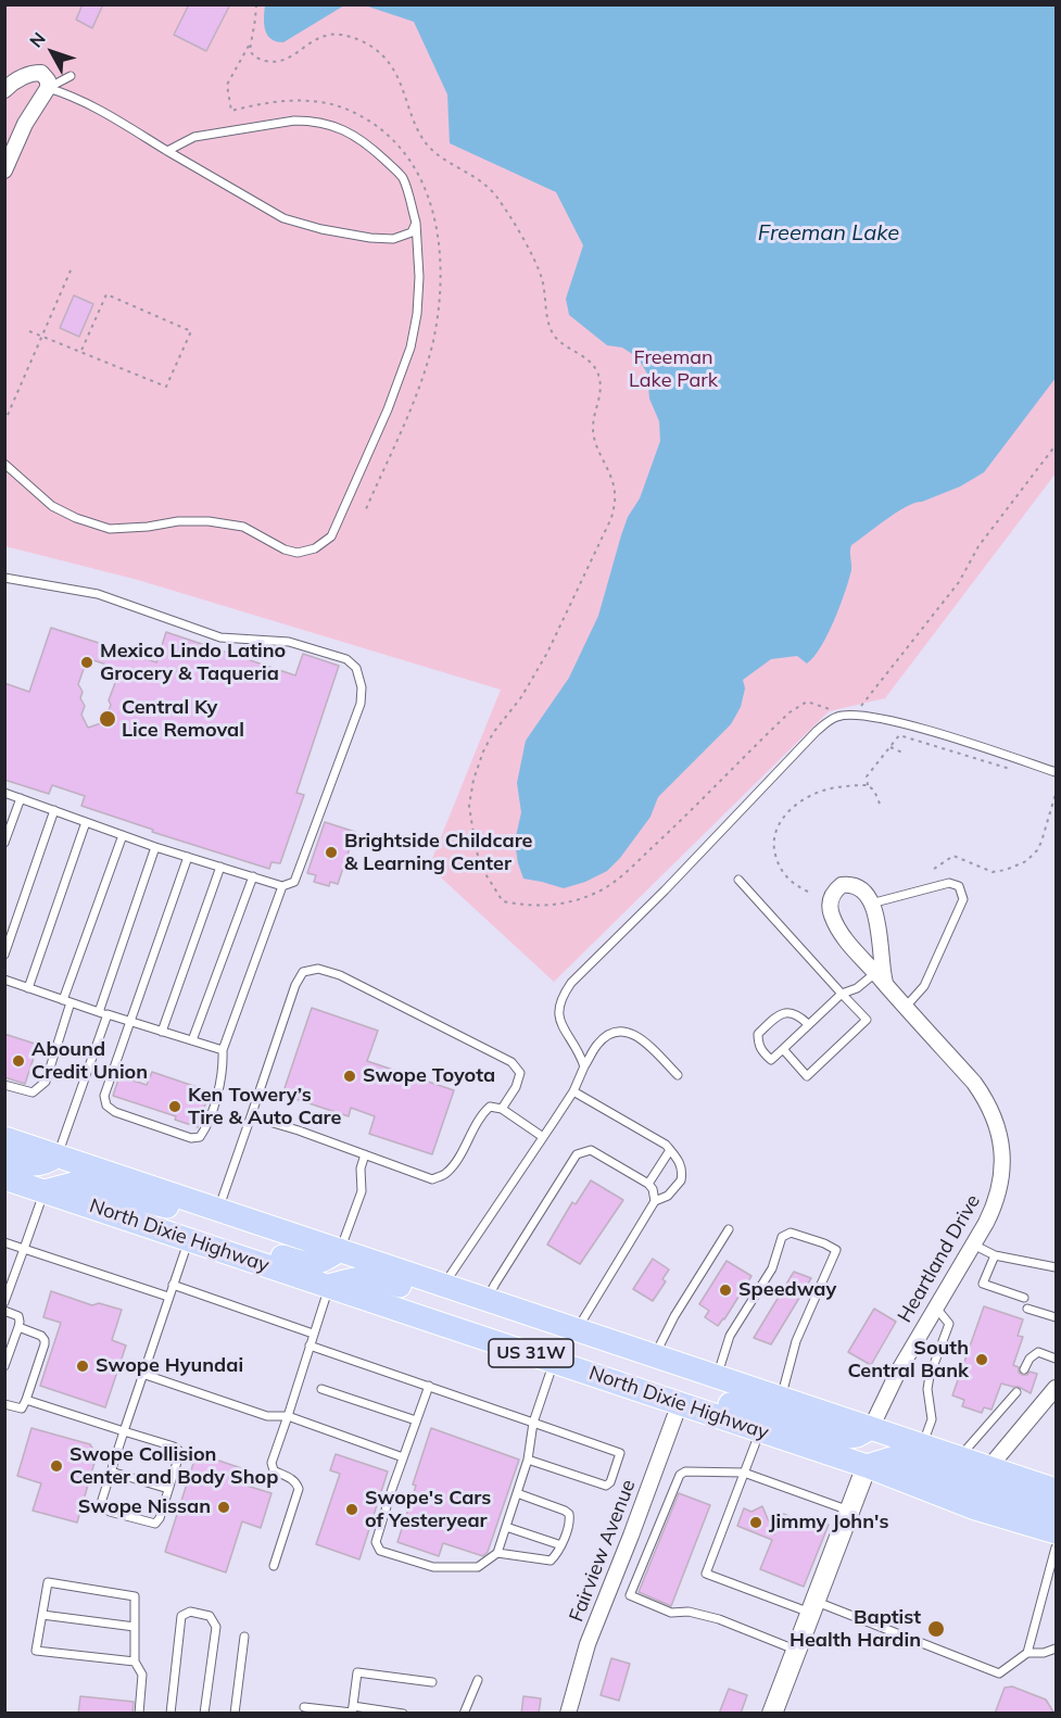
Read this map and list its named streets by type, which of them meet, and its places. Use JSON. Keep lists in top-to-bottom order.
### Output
{
  "streets": {
    "main road": ["North Dixie Highway", "US 31W"],
    "street": ["Heartland Drive", "Fairview Avenue"]
  },
  "crossings": [
    ["North Dixie Highway", "Heartland Drive"],
    ["North Dixie Highway", "Fairview Avenue"]
  ],
  "water": ["Freeman Lake"],
  "parks": ["Freeman Lake Park"],
  "places": [
    "Mexico Lindo Latino Grocery & Taqueria",
    "Central Ky Lice Removal",
    "Brightside Childcare & Learning Center",
    "Abound Credit Union",
    "Swope Toyota",
    "Ken Towery’s Tire & Auto Care",
    "Speedway",
    "South Central Bank",
    "Swope Hyundai",
    "Swope Collision Center and Body Shop",
    "Swope Nissan",
    "Swope's Cars of Yesteryear",
    "Jimmy John's",
    "Baptist Health Hardin"
  ],
  "north": "top left"
}
